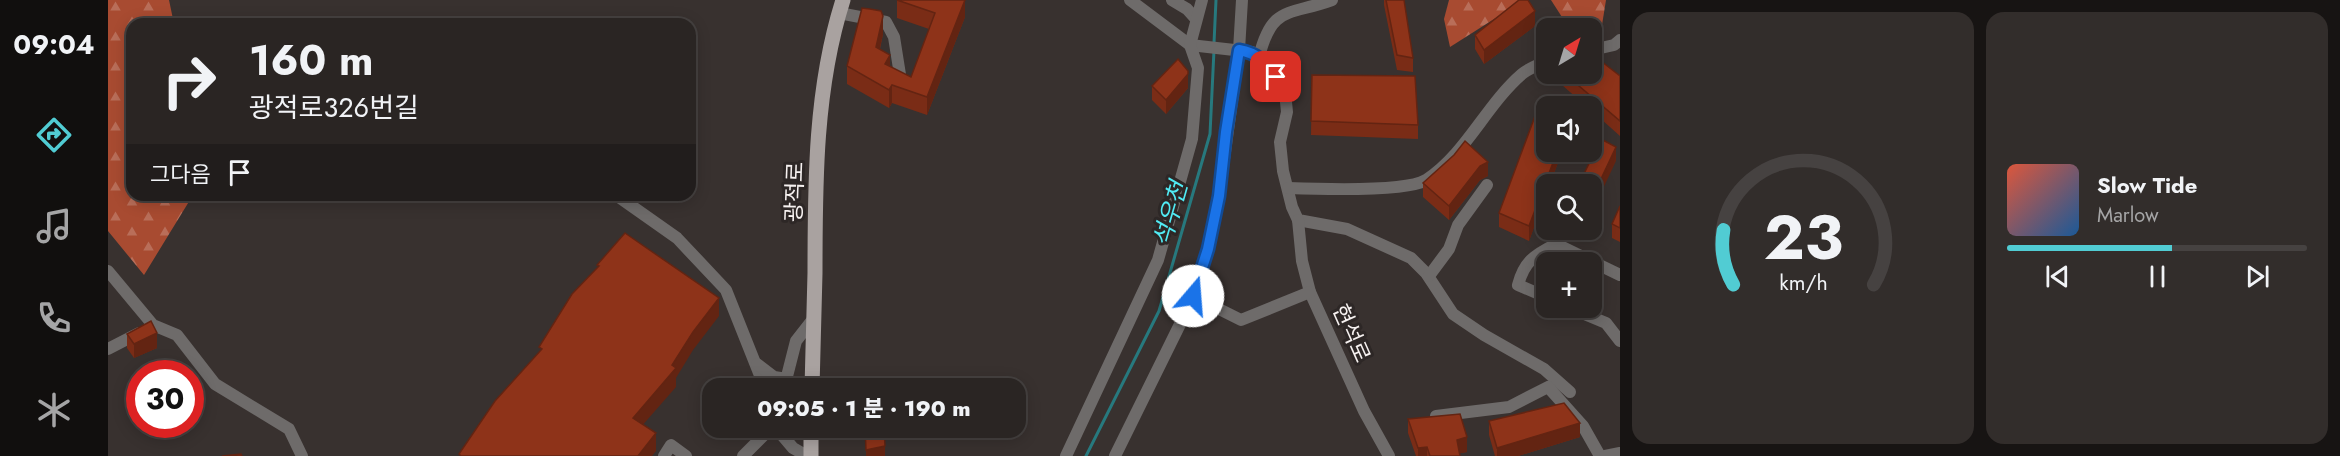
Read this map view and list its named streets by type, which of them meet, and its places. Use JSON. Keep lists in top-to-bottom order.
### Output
{
  "streets": {
    "main road": ["광적로"],
    "street": ["현석로"]
  },
  "water": ["석우천"],
  "north": "top right",
  "page": {
    "tabs": "09:04",
    "map_buttons": "+",
    "turn": ["160 m", "광적로326번길"],
    "then": "그다음",
    "song": ["Slow Tide", "Marlow"],
    "limit": "30",
    "trip": "09:05 · 1 분 · 190 m",
    "gauge": ["23", "km/h"]
  }
}
